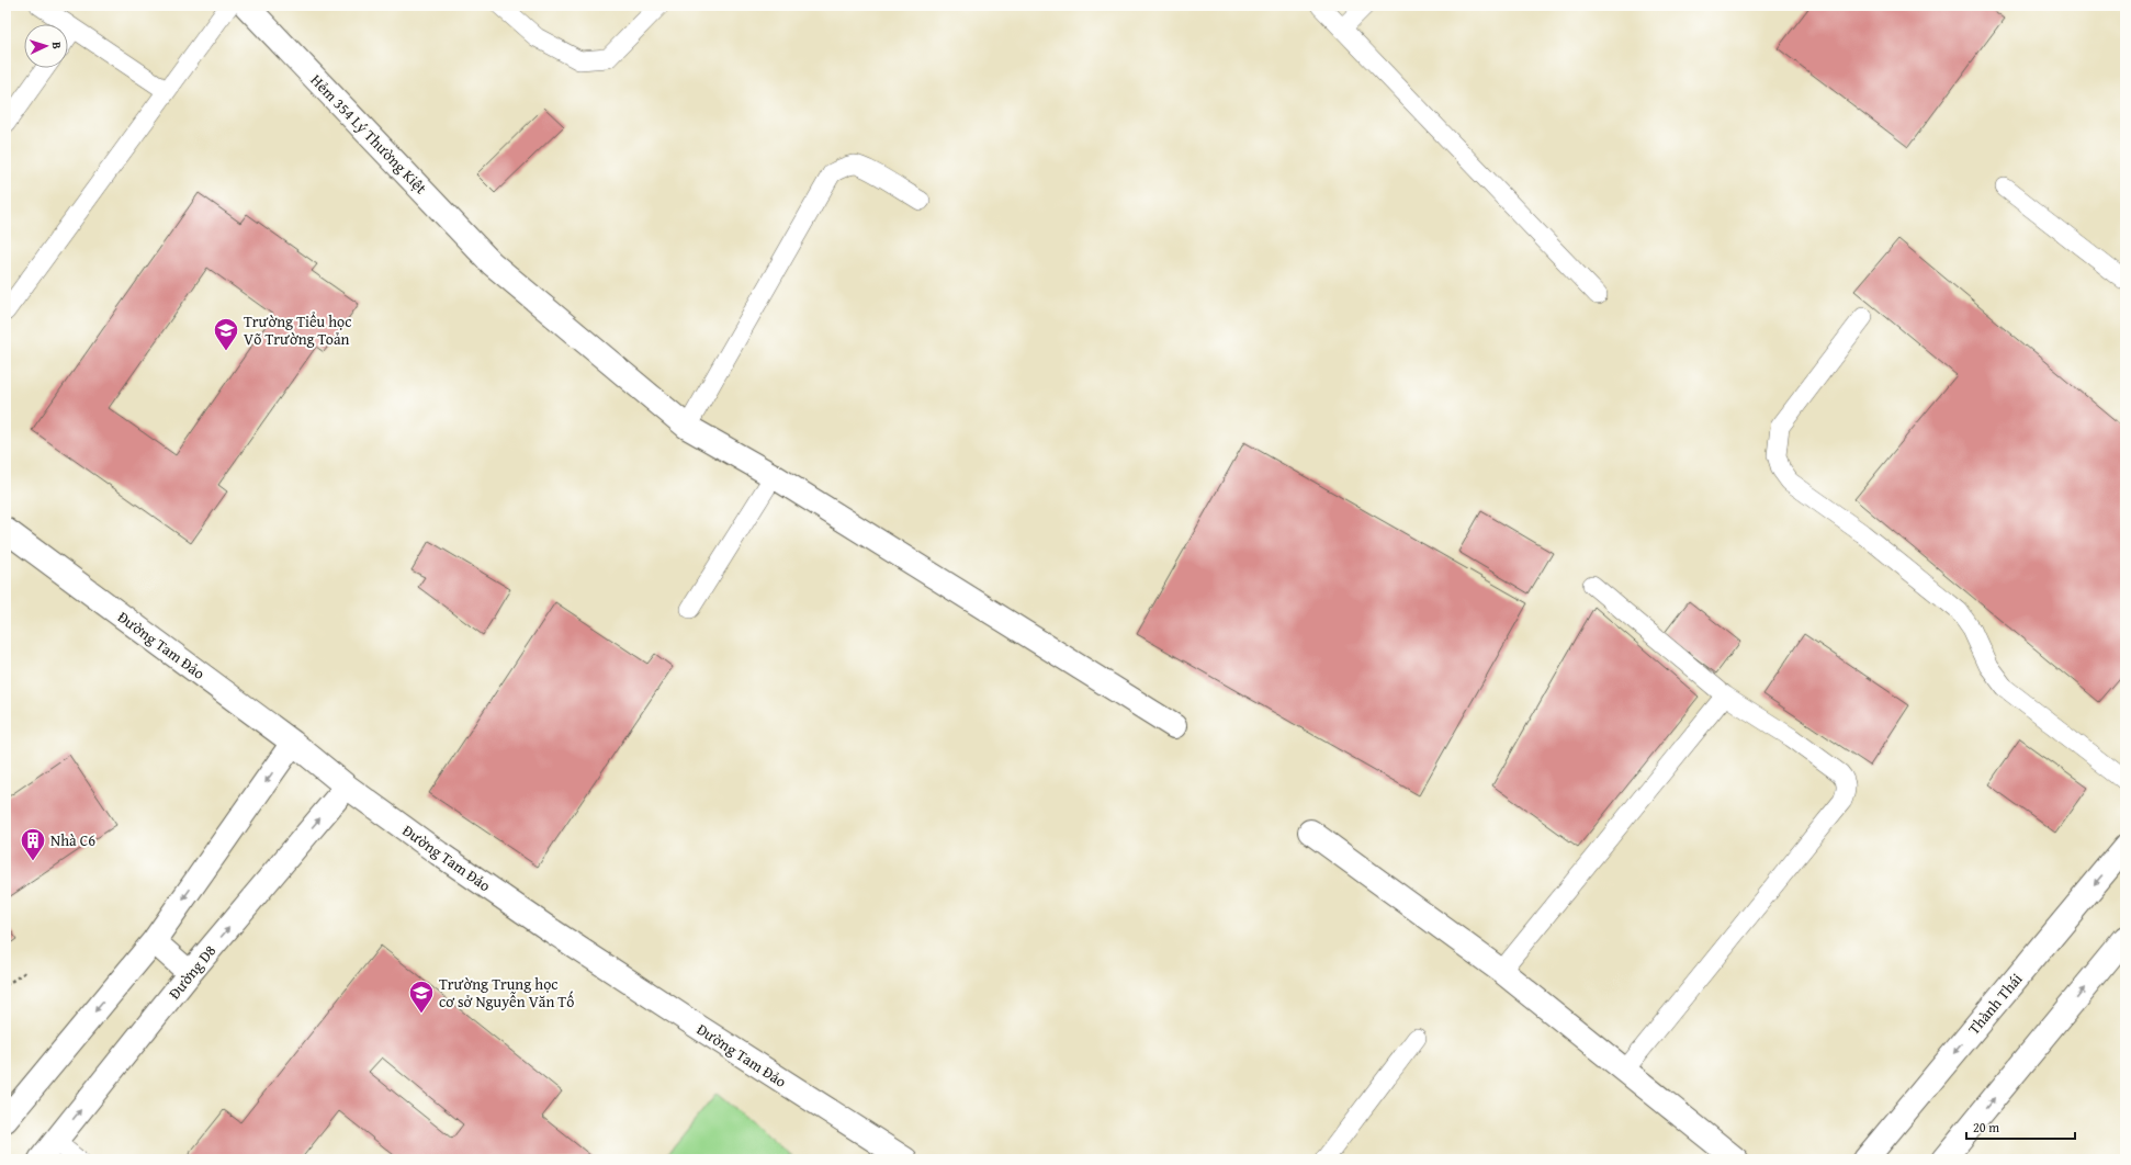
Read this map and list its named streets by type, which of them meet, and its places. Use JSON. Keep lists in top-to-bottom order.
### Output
{
  "streets": {
    "street": [
      "Hẻm 354 Lý Thường Kiệt",
      "Đường Tam Đảo",
      "Đường D8",
      "Thành Thái"
    ]
  },
  "crossings": [
    ["Đường Tam Đảo", "Đường D8"]
  ],
  "places": {
    "school or university": ["Trường Tiểu học Võ Trường Toản", "Trường Trung học cơ sở Nguyễn Văn Tố"],
    "building": ["Nhà C6"]
  },
  "scale_bar": "20 m",
  "north": "right"
}
